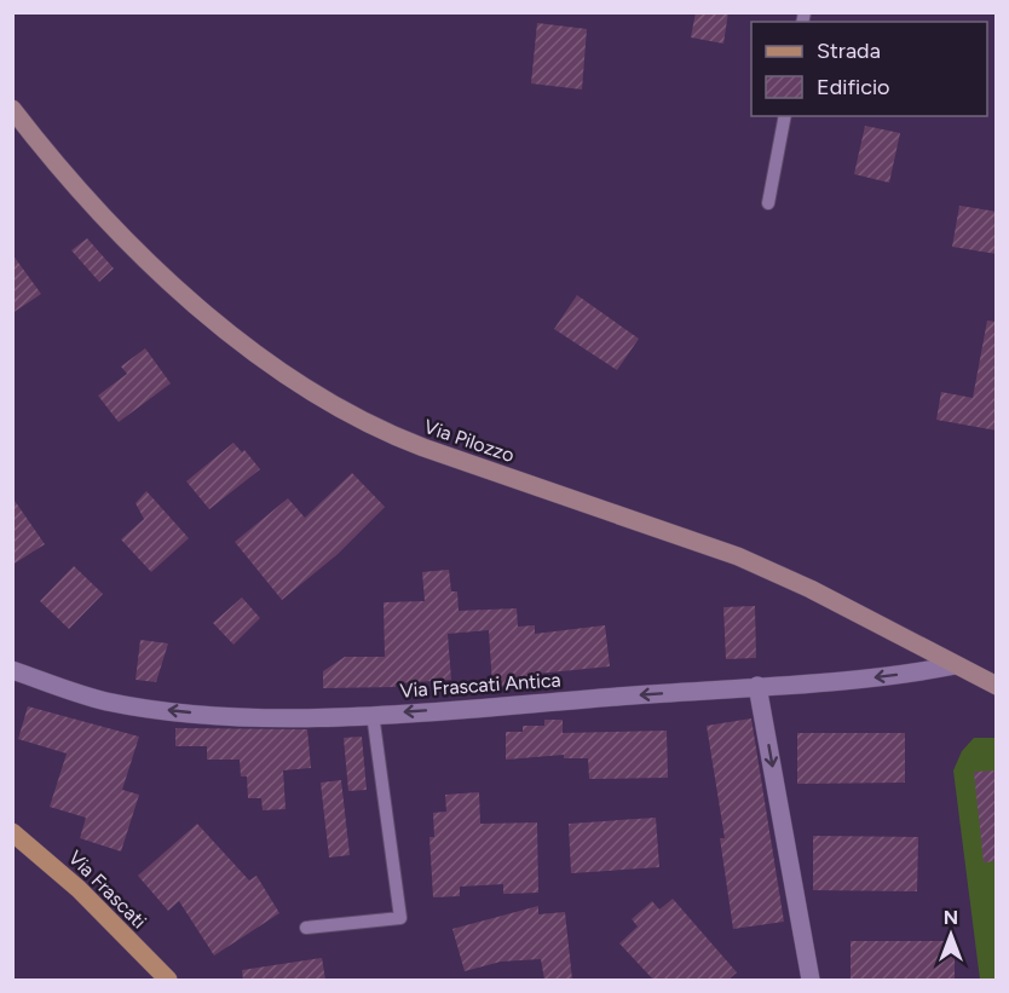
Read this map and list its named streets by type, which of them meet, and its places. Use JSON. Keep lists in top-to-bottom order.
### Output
{
  "streets": {
    "main road": ["Via Pilozzo", "Via Frascati"],
    "street": ["Via Frascati Antica"]
  },
  "crossings": [
    ["Via Pilozzo", "Via Frascati Antica"]
  ],
  "one_way": ["Via Frascati Antica"],
  "legend": ["Strada", "Edificio"],
  "north": "top"
}
